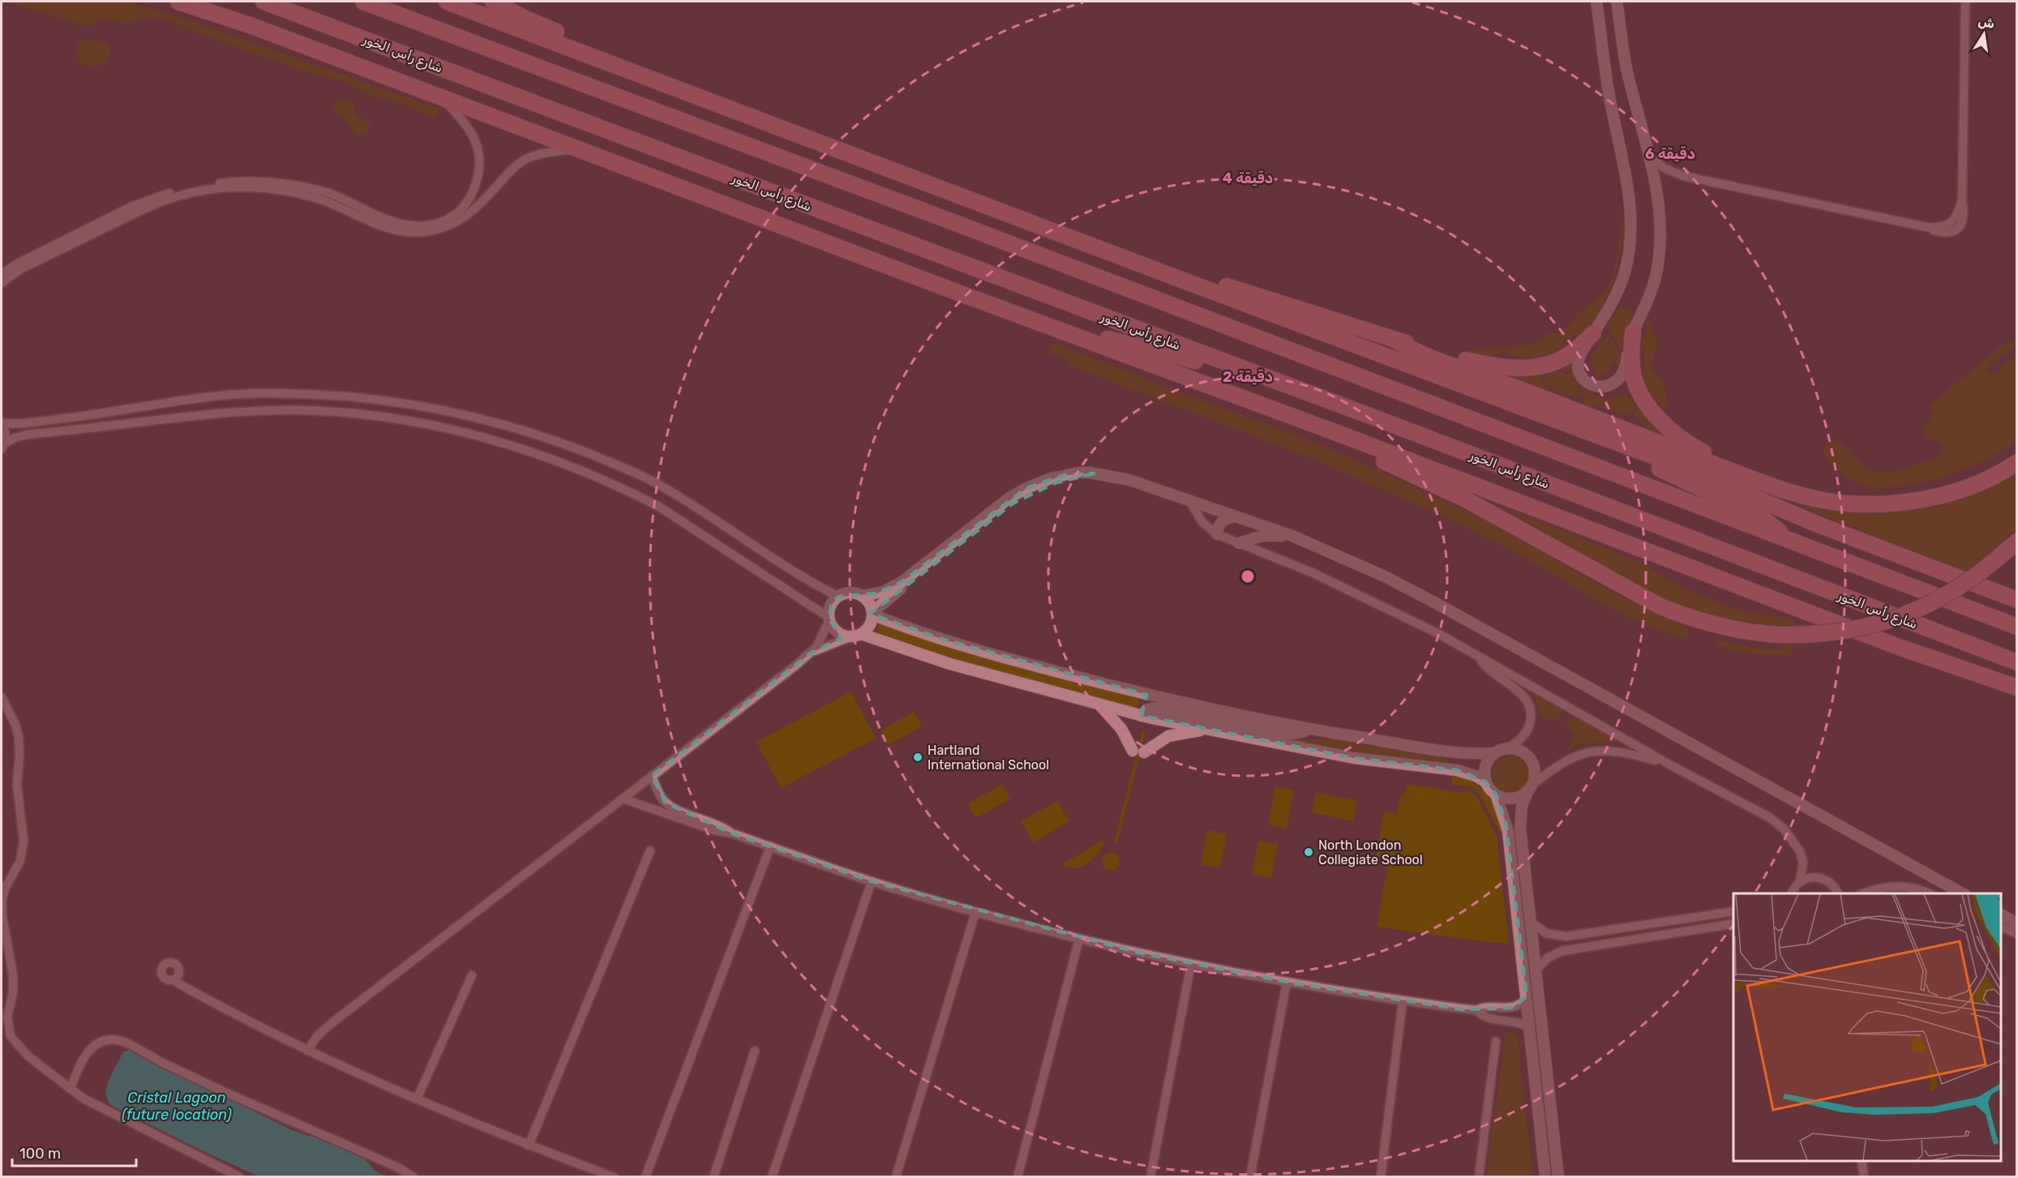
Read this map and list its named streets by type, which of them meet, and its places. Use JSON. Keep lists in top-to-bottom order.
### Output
{
  "streets": {
    "highway": ["شارع رأس الخور"]
  },
  "water": ["Cristal Lagoon (future location)"],
  "places": ["Hartland International School", "North London Collegiate School"],
  "scale_bar": "100 m",
  "north": "top",
  "rings": ["6 دقيقة", "4 دقيقة", "2 دقيقة"]
}
